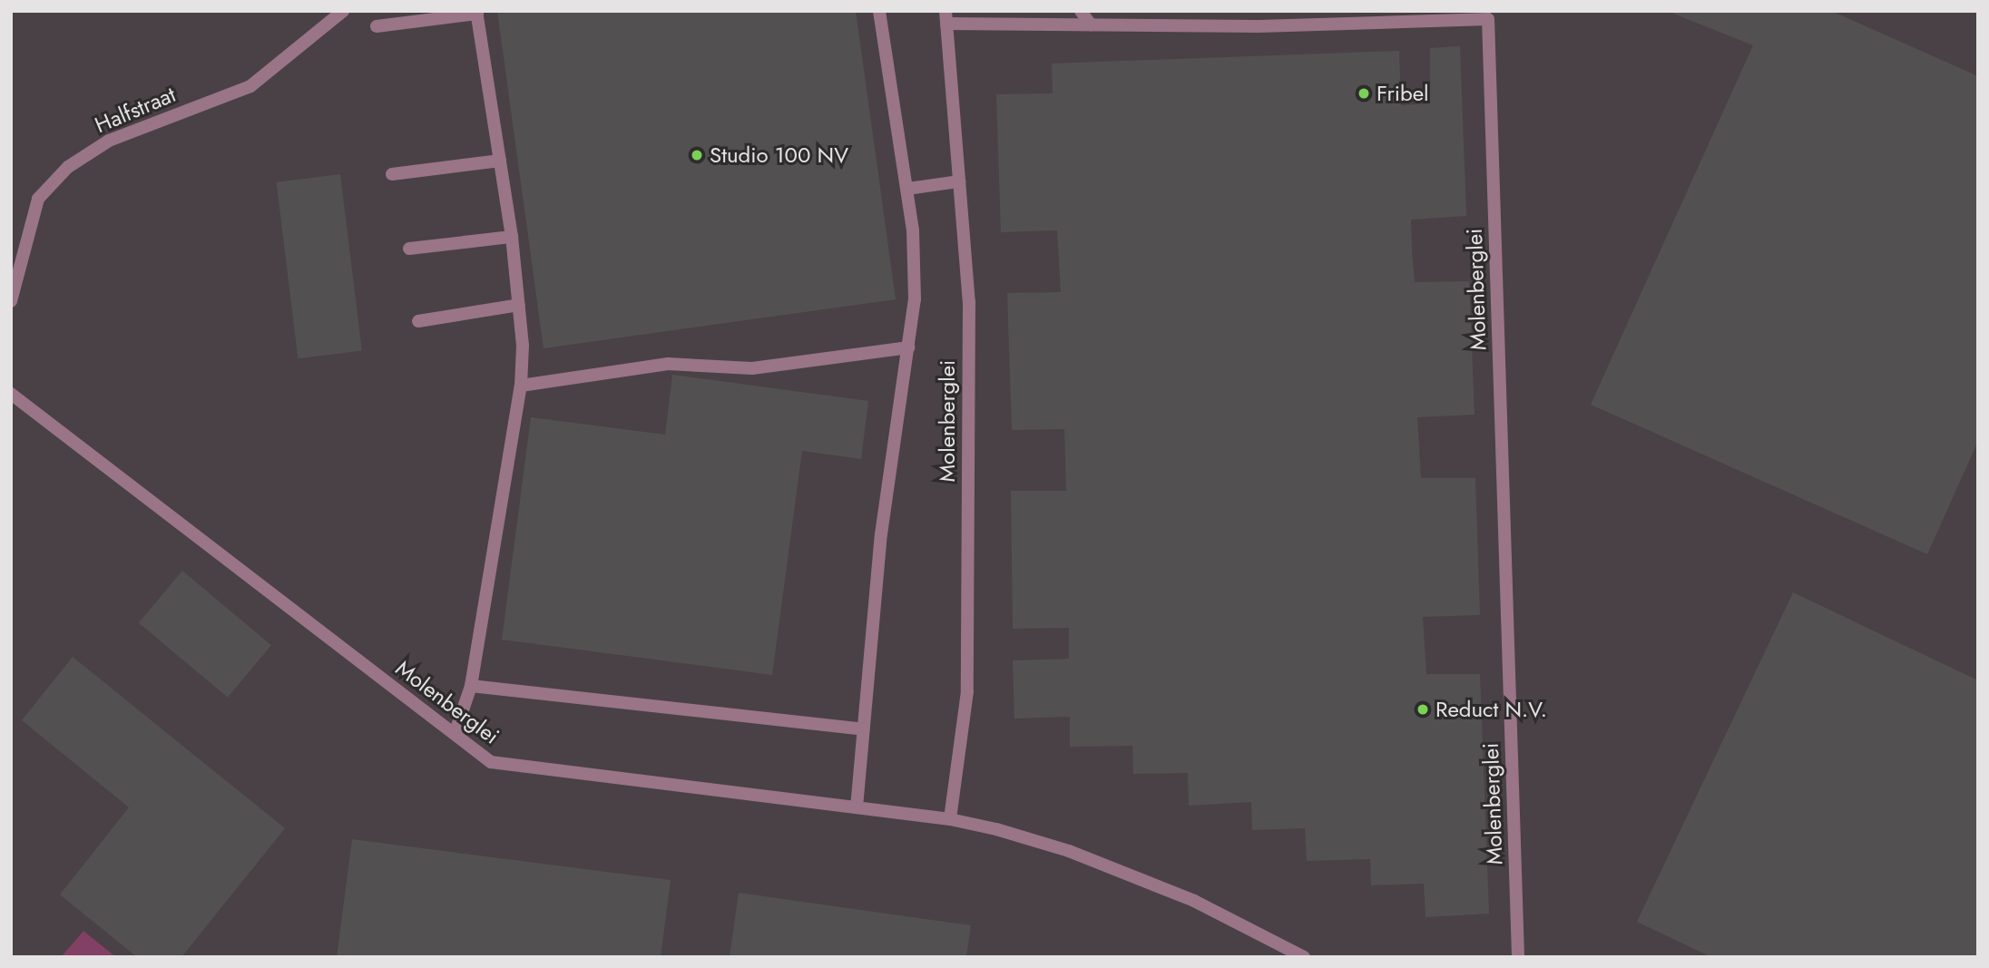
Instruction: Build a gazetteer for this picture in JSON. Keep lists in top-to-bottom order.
{
  "streets": {
    "street": ["Halfstraat", "Molenberglei"]
  },
  "places": ["Fribel", "Studio 100 NV", "Reduct N.V."]
}
